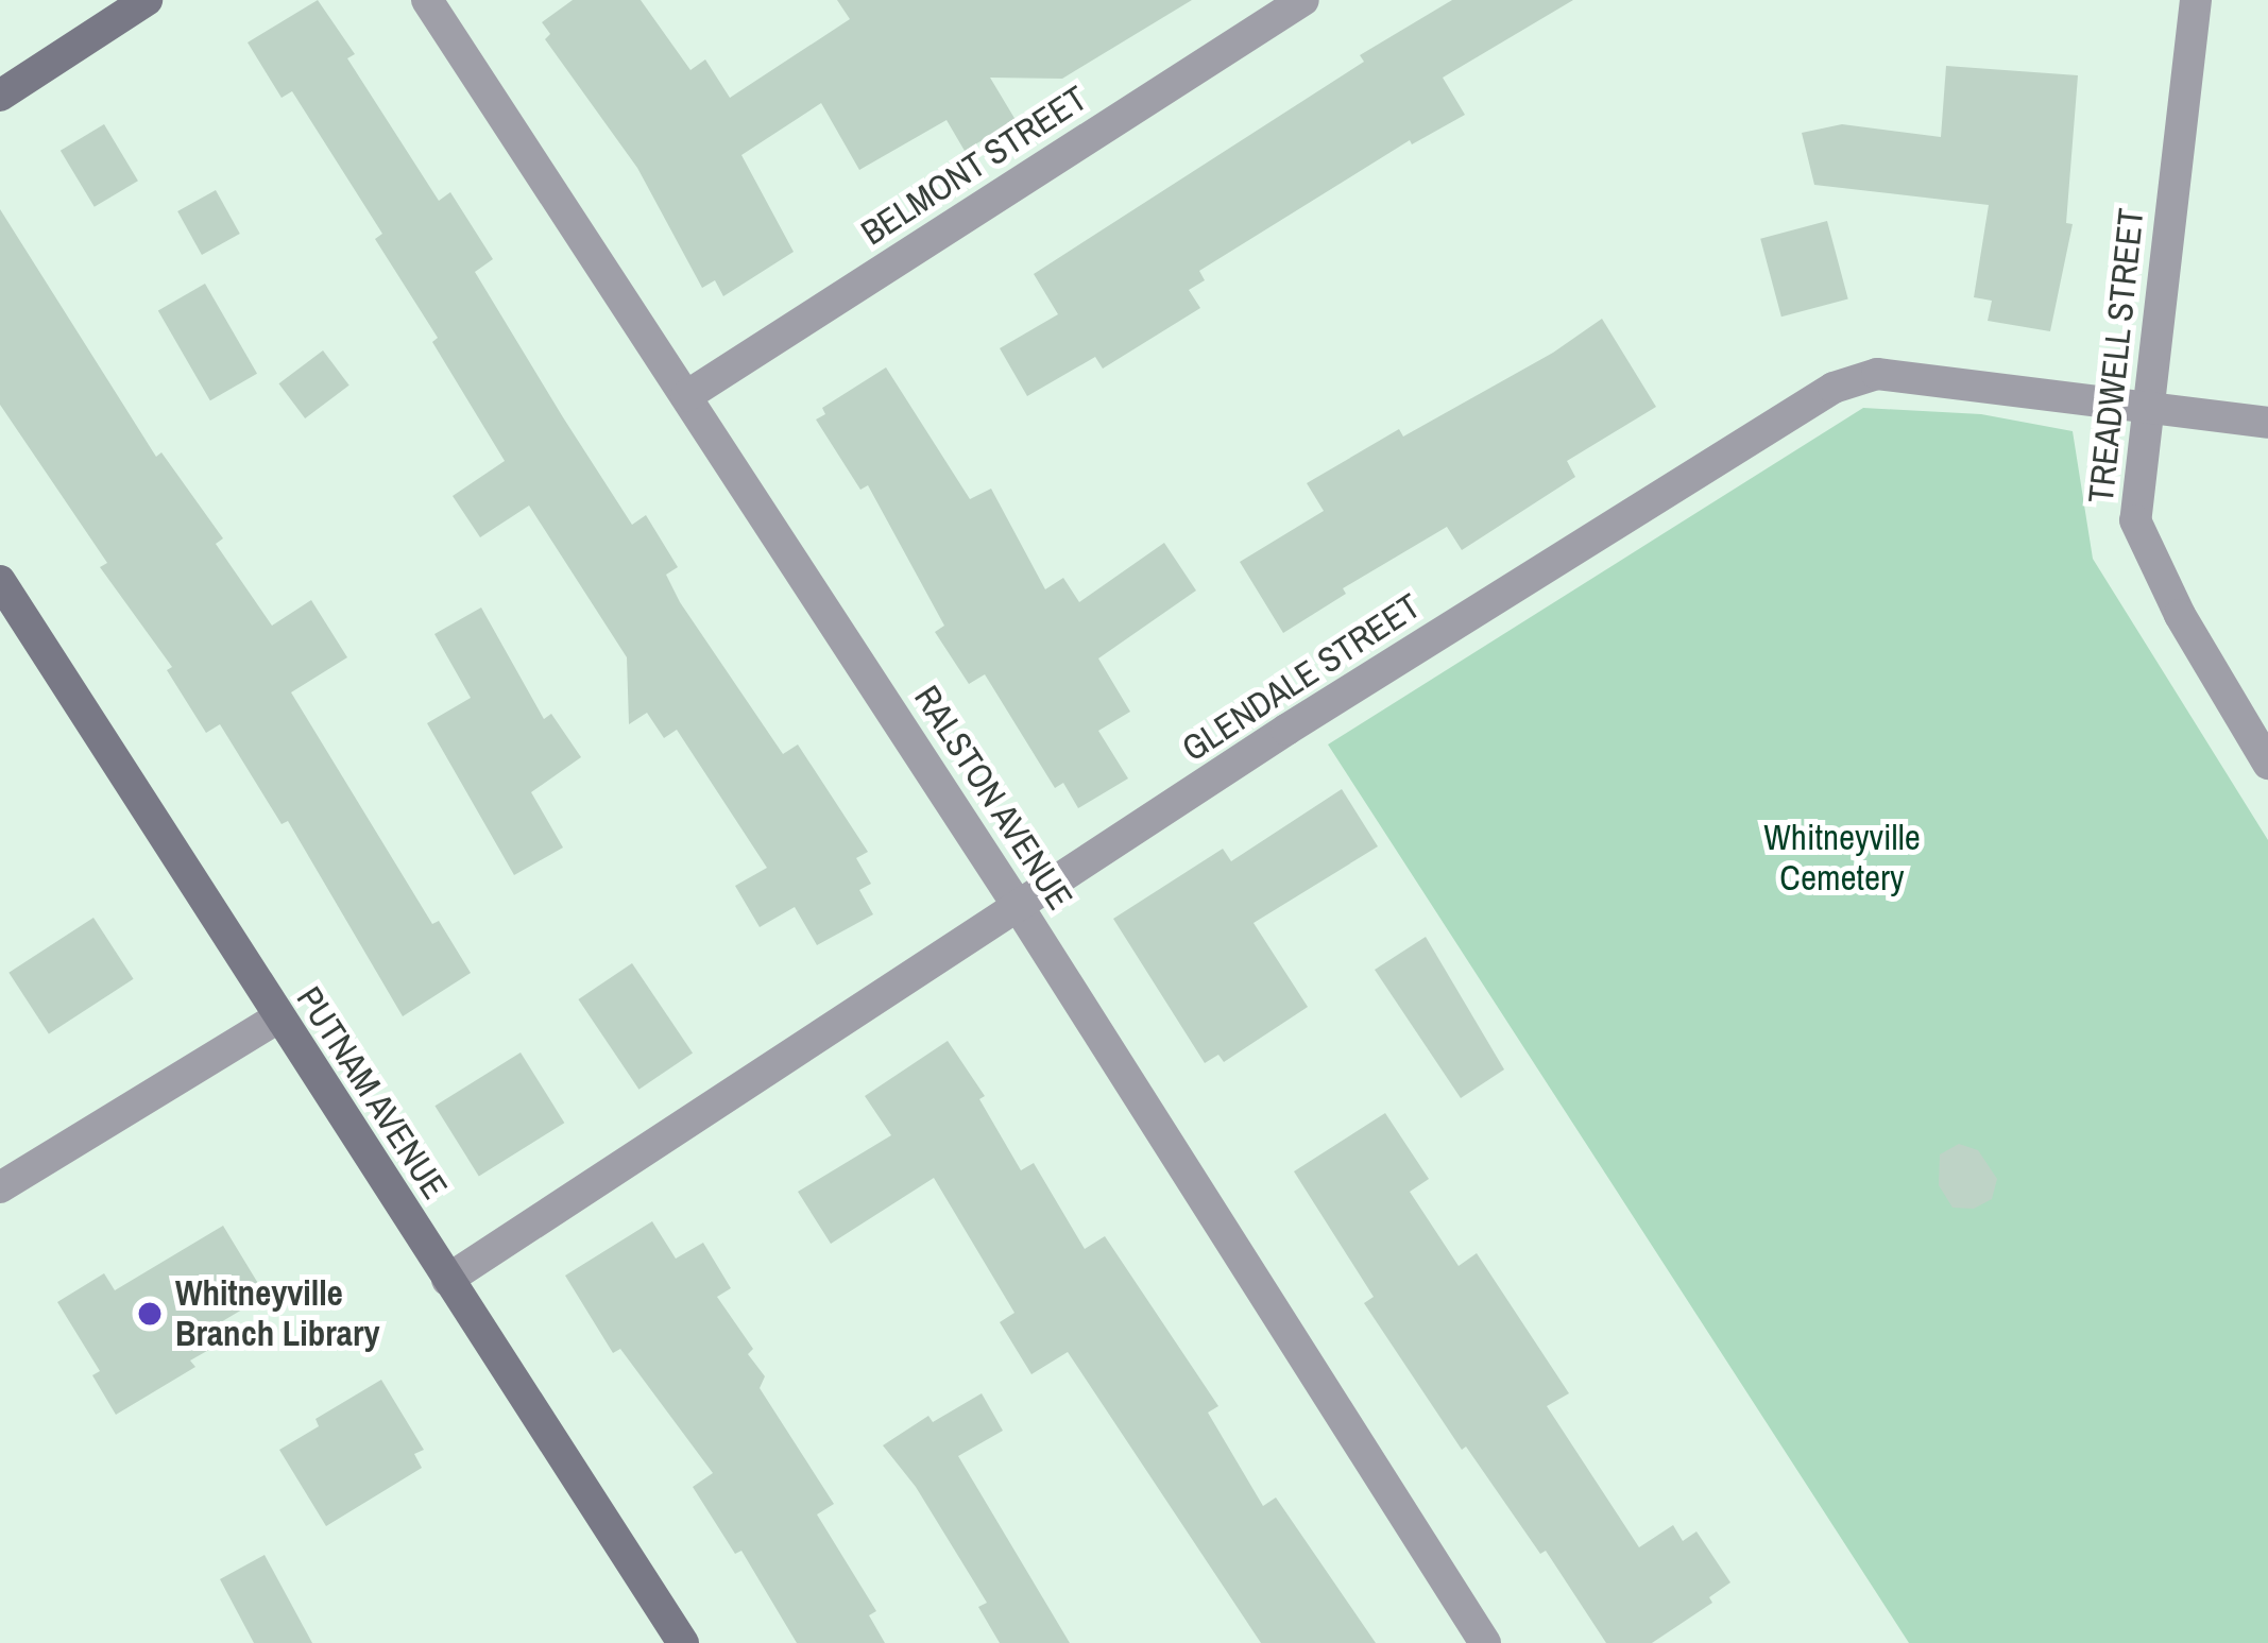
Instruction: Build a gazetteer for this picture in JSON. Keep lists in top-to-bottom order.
{
  "streets": {
    "main road": ["PUTNAM AVENUE"],
    "street": [
      "BELMONT STREET",
      "TREADWELL STREET",
      "GLENDALE STREET",
      "RALSTON AVENUE"
    ]
  },
  "crossings": [
    ["BELMONT STREET", "RALSTON AVENUE"],
    ["TREADWELL STREET", "GLENDALE STREET"],
    ["GLENDALE STREET", "RALSTON AVENUE"],
    ["GLENDALE STREET", "PUTNAM AVENUE"]
  ],
  "parks": ["Whitneyville Cemetery"],
  "places": ["Whitneyville Branch Library"]
}
